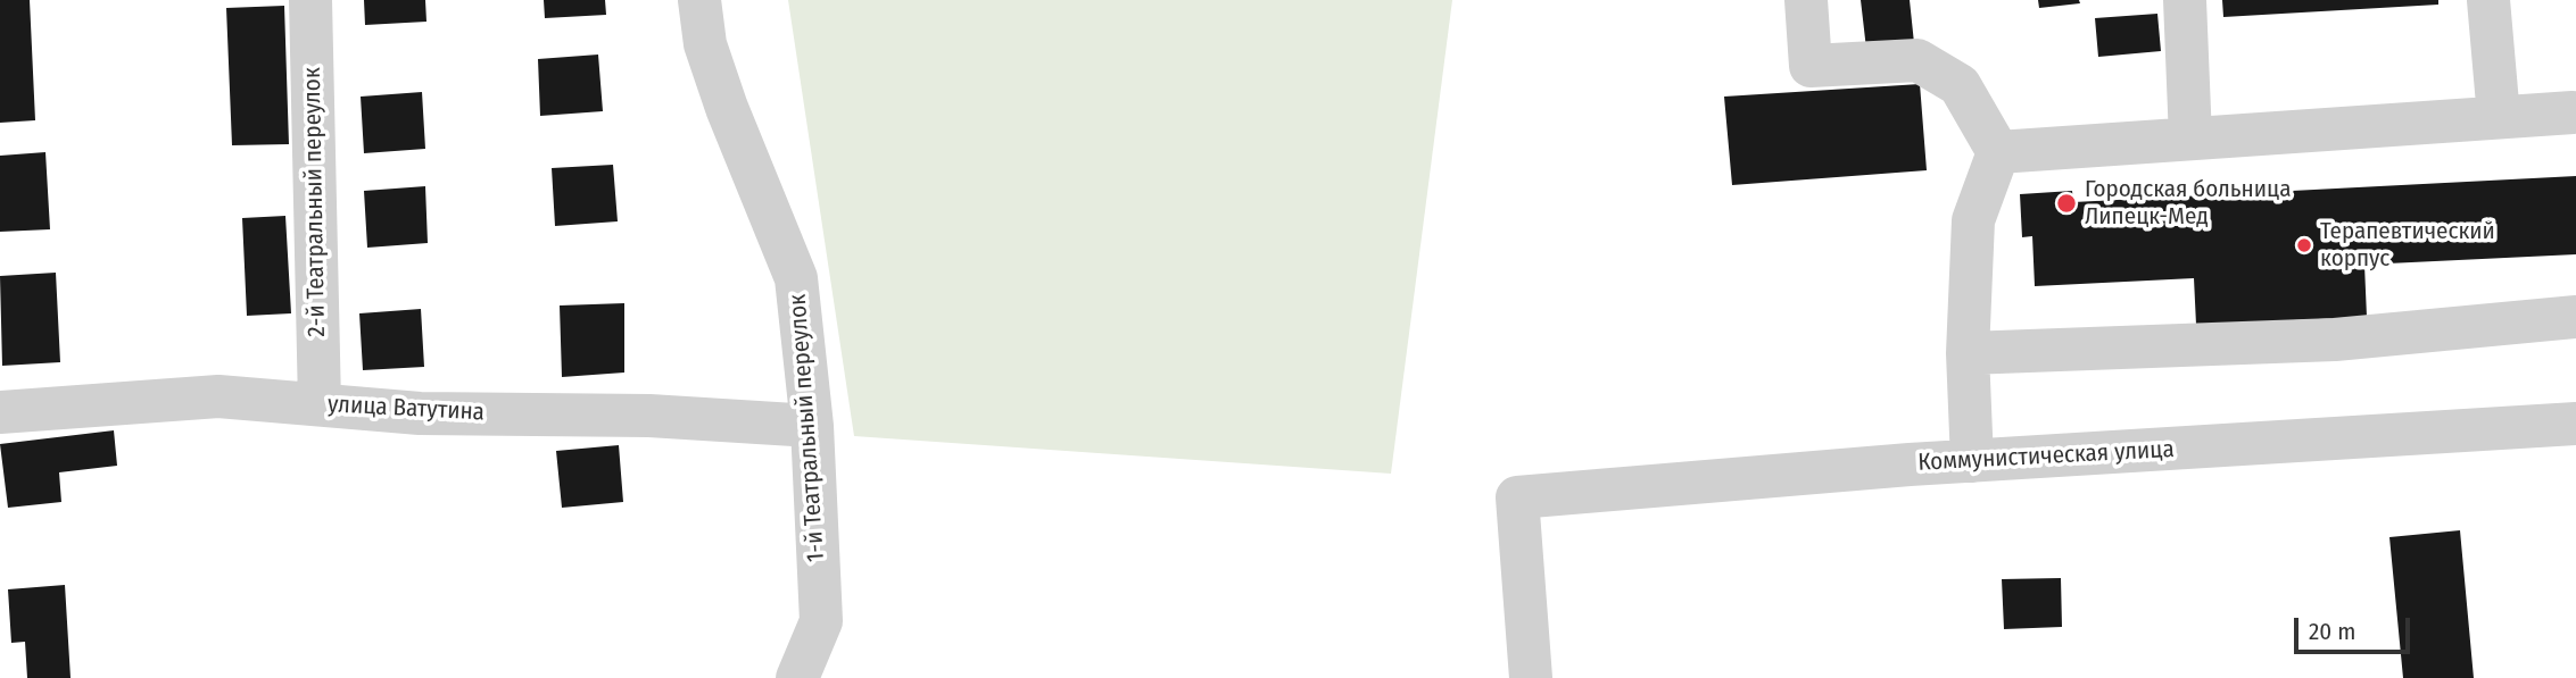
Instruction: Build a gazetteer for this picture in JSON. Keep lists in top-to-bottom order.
{
  "streets": {
    "street": [
      "2-й Театральный переулок",
      "улица Ватутина",
      "1-й Театральный переулок",
      "Коммунистическая улица"
    ]
  },
  "crossings": [
    ["2-й Театральный переулок", "улица Ватутина"],
    ["улица Ватутина", "1-й Театральный переулок"]
  ],
  "places": ["Городская больница Липецк-Мед", "Терапевтический корпус"],
  "scale_bar": "20 m"
}
